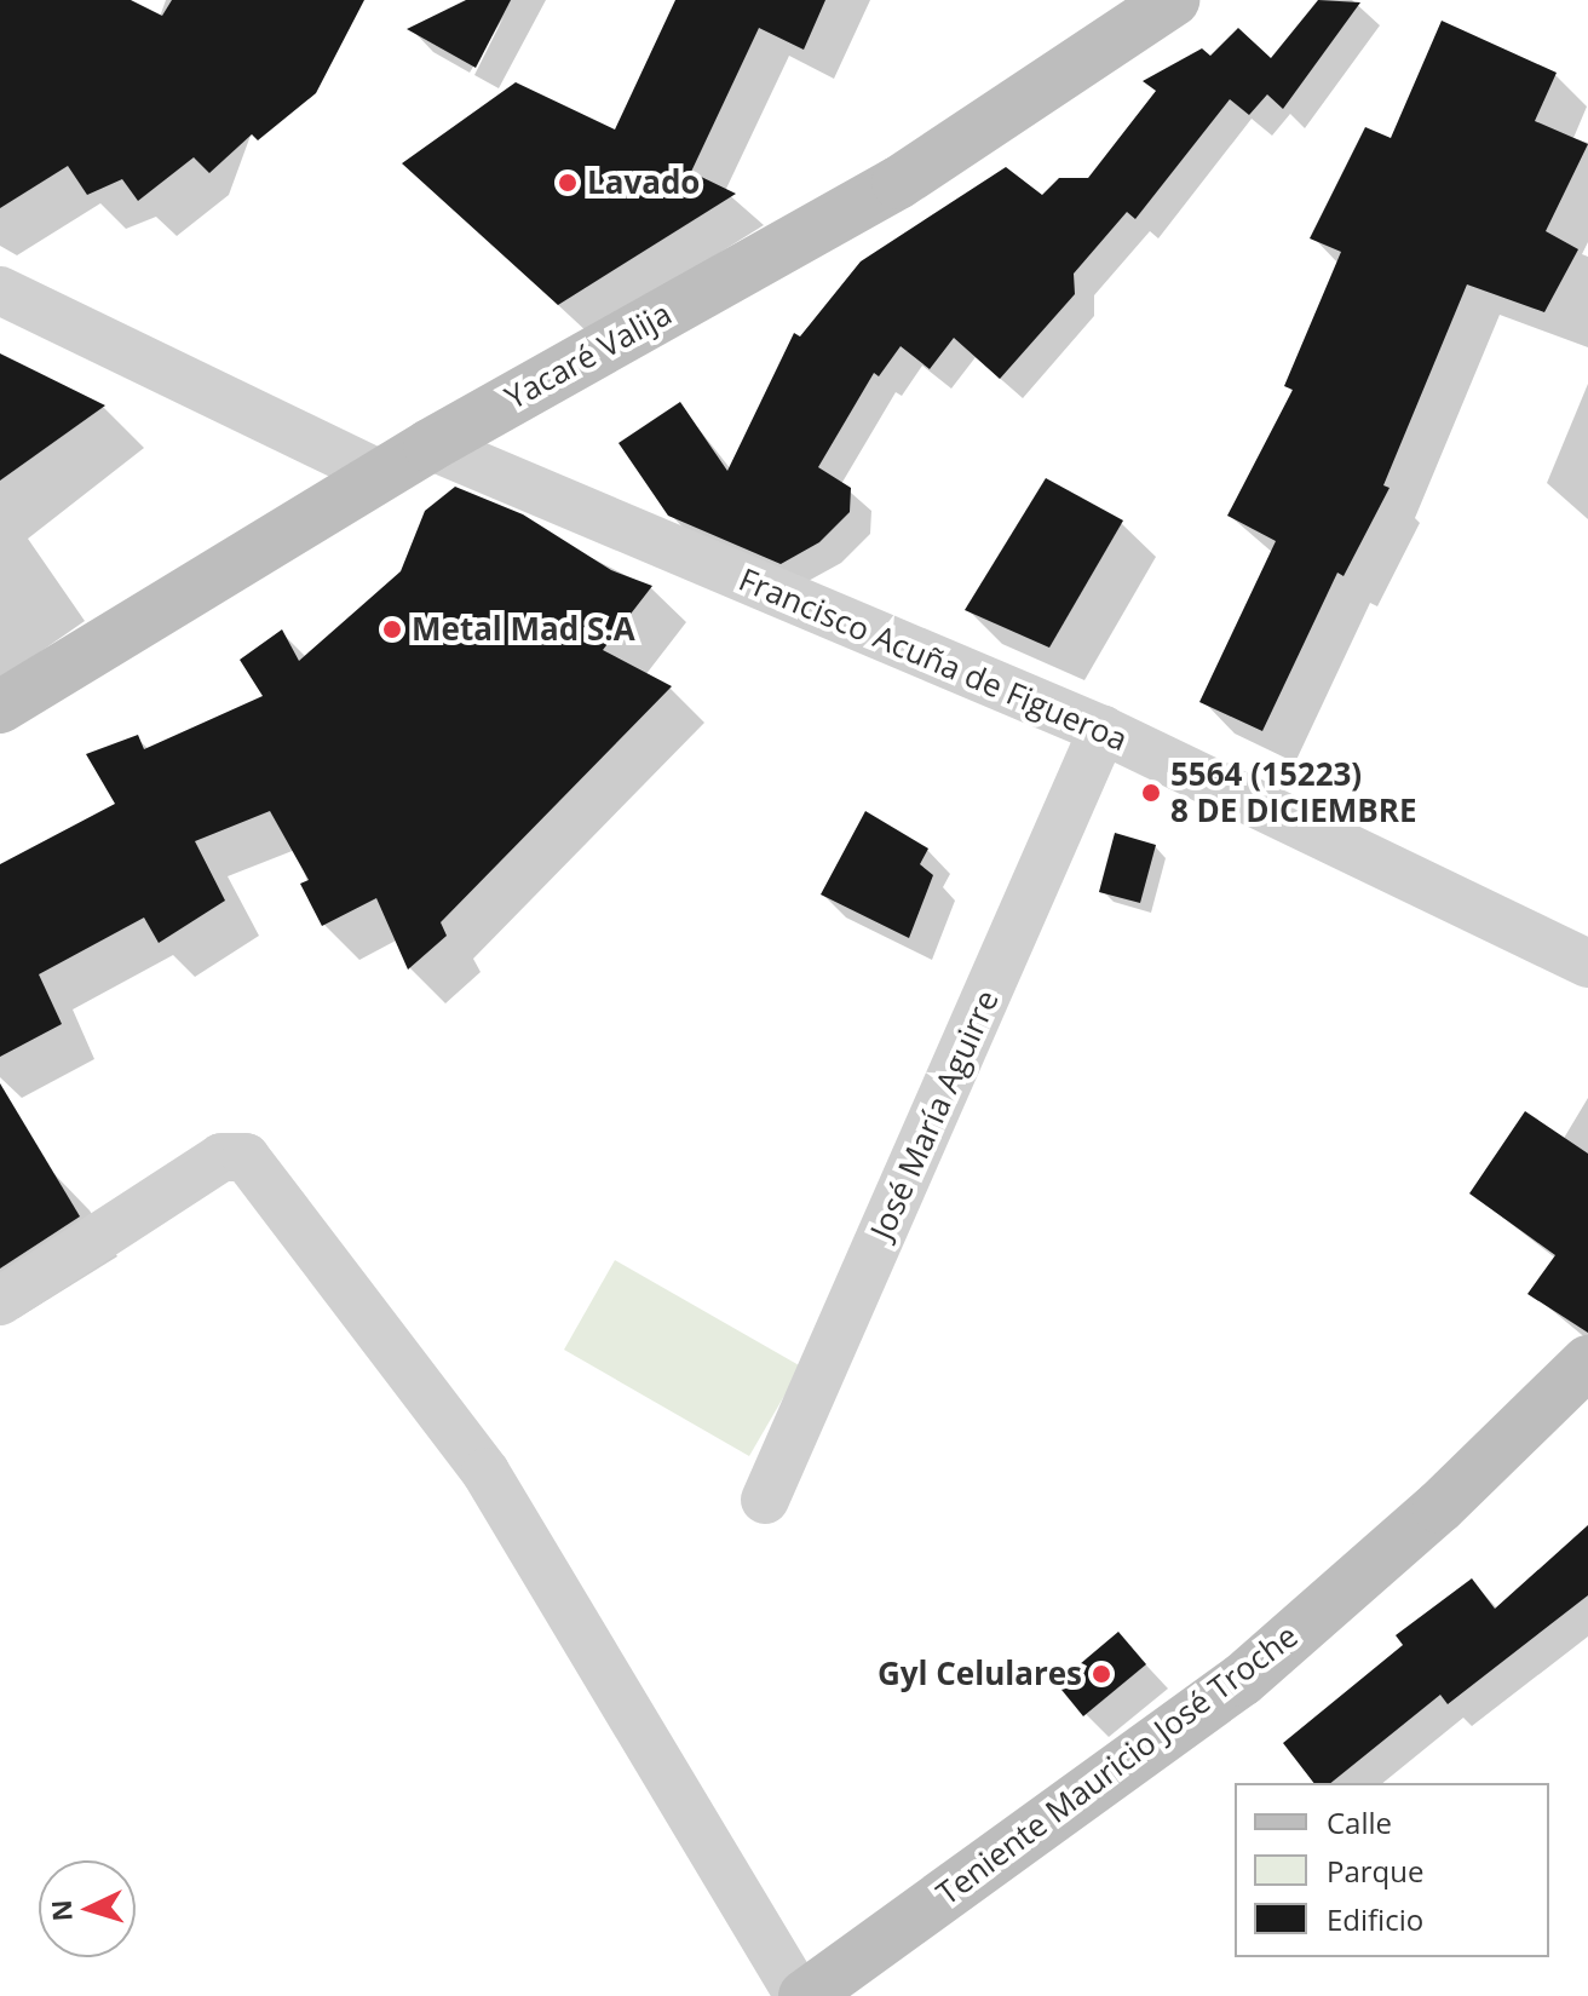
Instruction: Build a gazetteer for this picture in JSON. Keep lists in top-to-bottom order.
{
  "streets": {
    "street": [
      "Yacaré Valija",
      "Francisco Acuña de Figueroa",
      "José María Aguirre",
      "Teniente Mauricio José Troche"
    ]
  },
  "crossings": [
    ["Yacaré Valija", "Francisco Acuña de Figueroa"],
    ["Francisco Acuña de Figueroa", "José María Aguirre"]
  ],
  "places": [
    "Lavado",
    "Metal Mad S.A",
    "5564 (15223) 8 DE DICIEMBRE",
    "Gyl Celulares"
  ],
  "legend": ["Calle", "Parque", "Edificio"],
  "north": "left"
}
